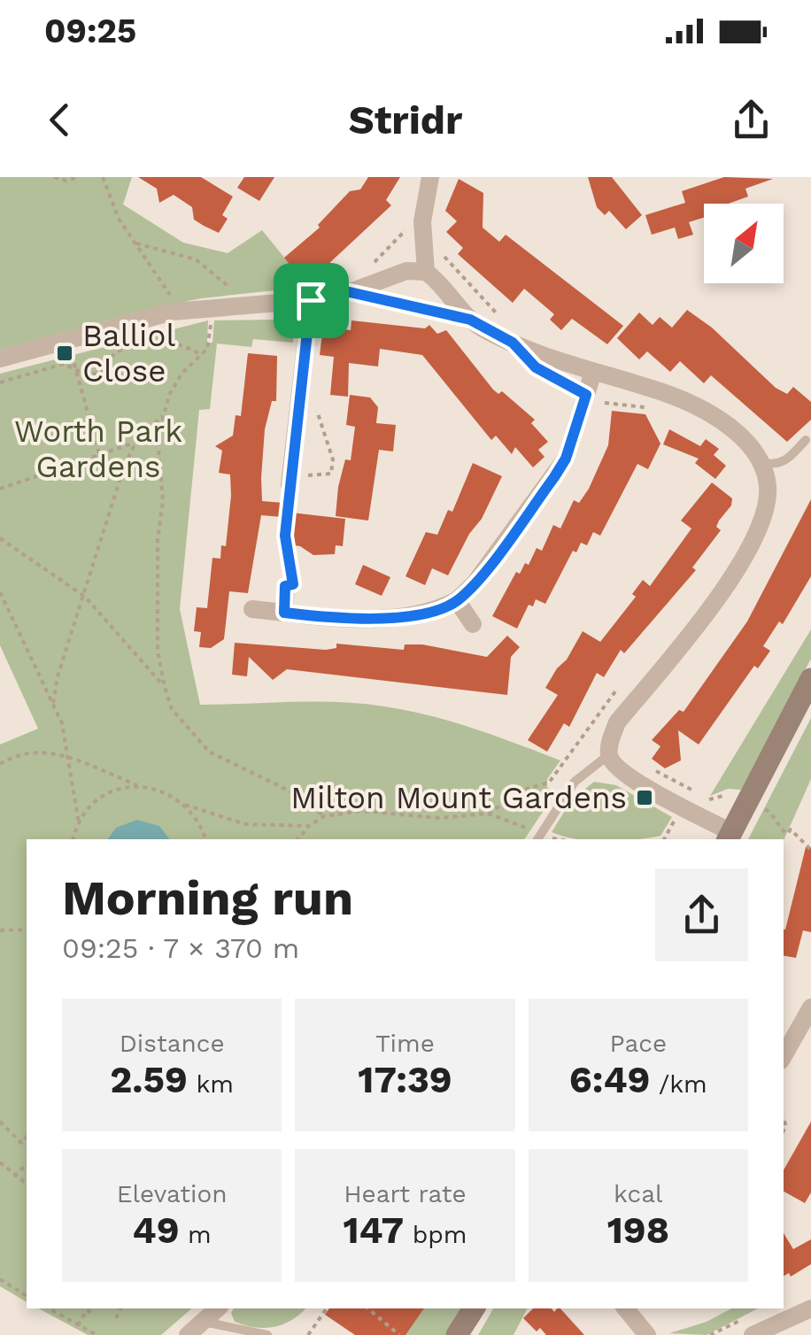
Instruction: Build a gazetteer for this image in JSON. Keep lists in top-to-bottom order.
{
  "parks": ["Worth Park Gardens"],
  "places": {
    "transit": ["Balliol Close", "Milton Mount Gardens"]
  },
  "north": "top right",
  "page": {
    "status": "09:25",
    "header": "Stridr",
    "heading": ["Morning run", "09:25 · 7 × 370 m"],
    "stats": [
      ["Distance", "2.59 km"],
      ["Time", "17:39"],
      ["Pace", "6:49 /km"],
      ["Elevation", "49 m"],
      ["Heart rate", "147 bpm"],
      ["kcal", "198"]
    ]
  }
}
